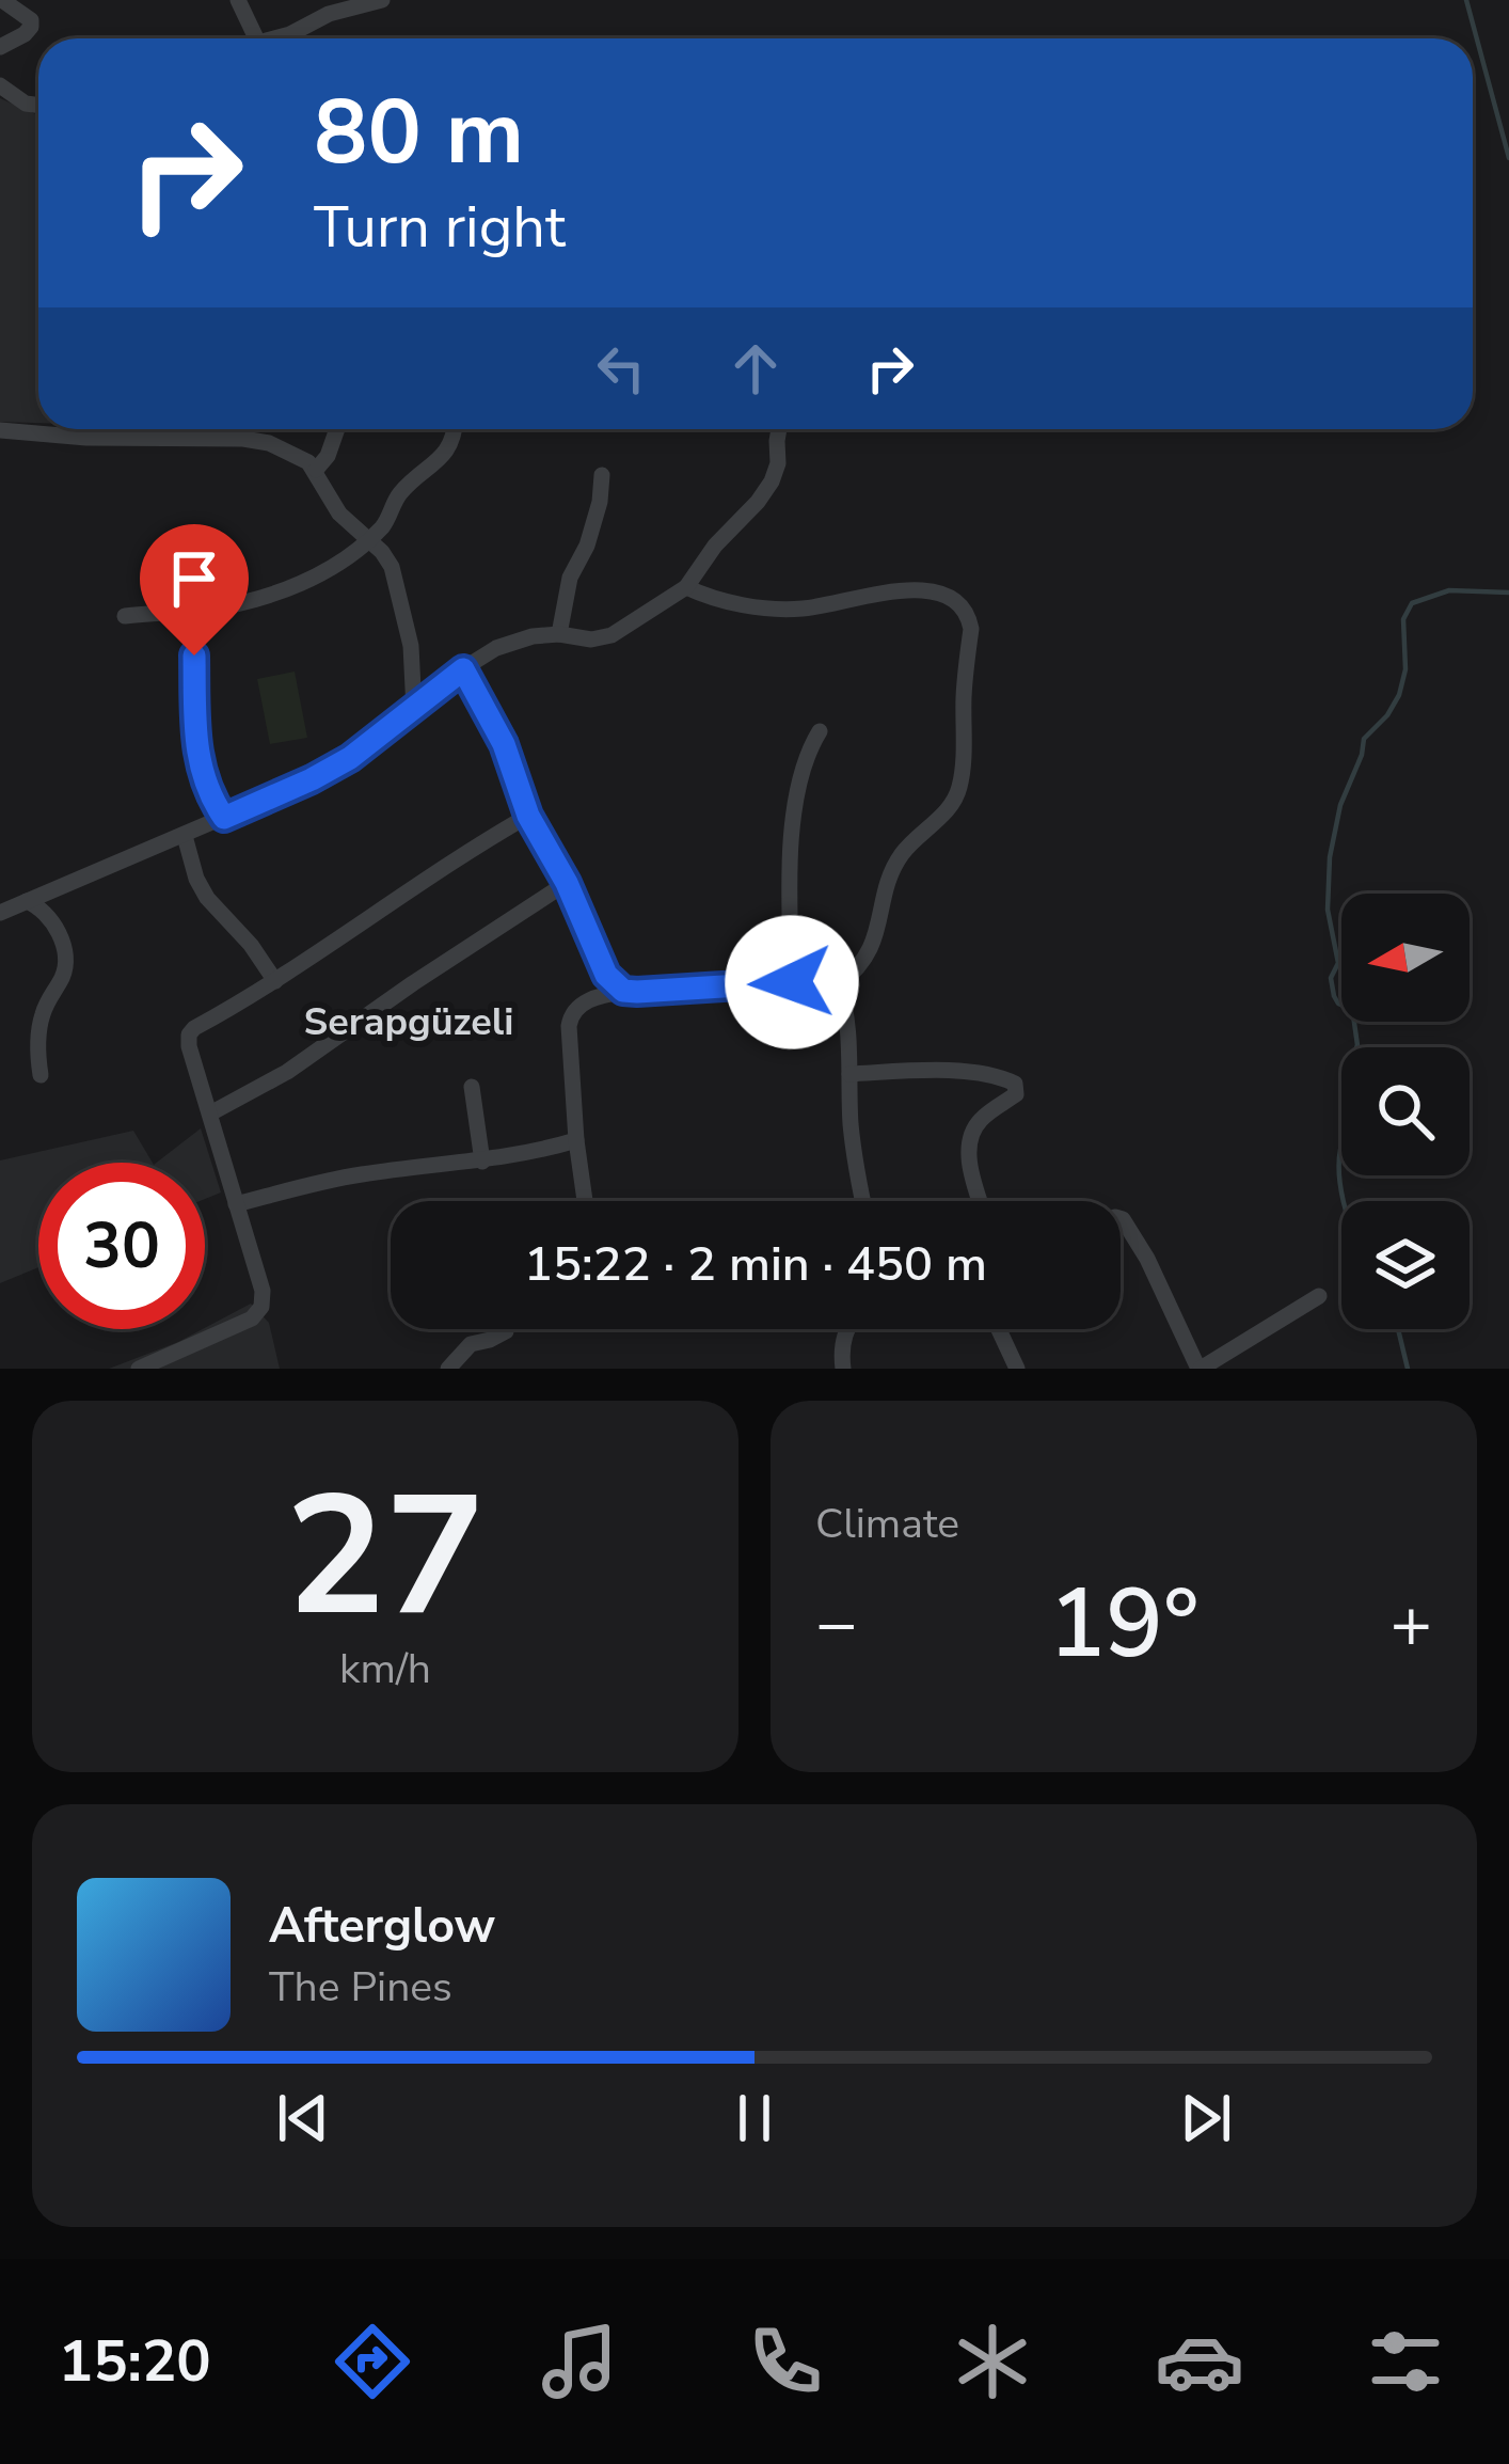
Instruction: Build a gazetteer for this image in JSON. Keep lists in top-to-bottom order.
{
  "districts": ["Serapgüzeli"],
  "north": "left",
  "page": {
    "turn": ["80 m", "Turn right"],
    "limit": "30",
    "trip": "15:22 · 2 min · 450 m",
    "tile": [
      ["27", "km/h"],
      "Climate"
    ],
    "heat": ["−", "19°", "+"],
    "song": ["Afterglow", "The Pines"],
    "tabs": "15:20"
  }
}
